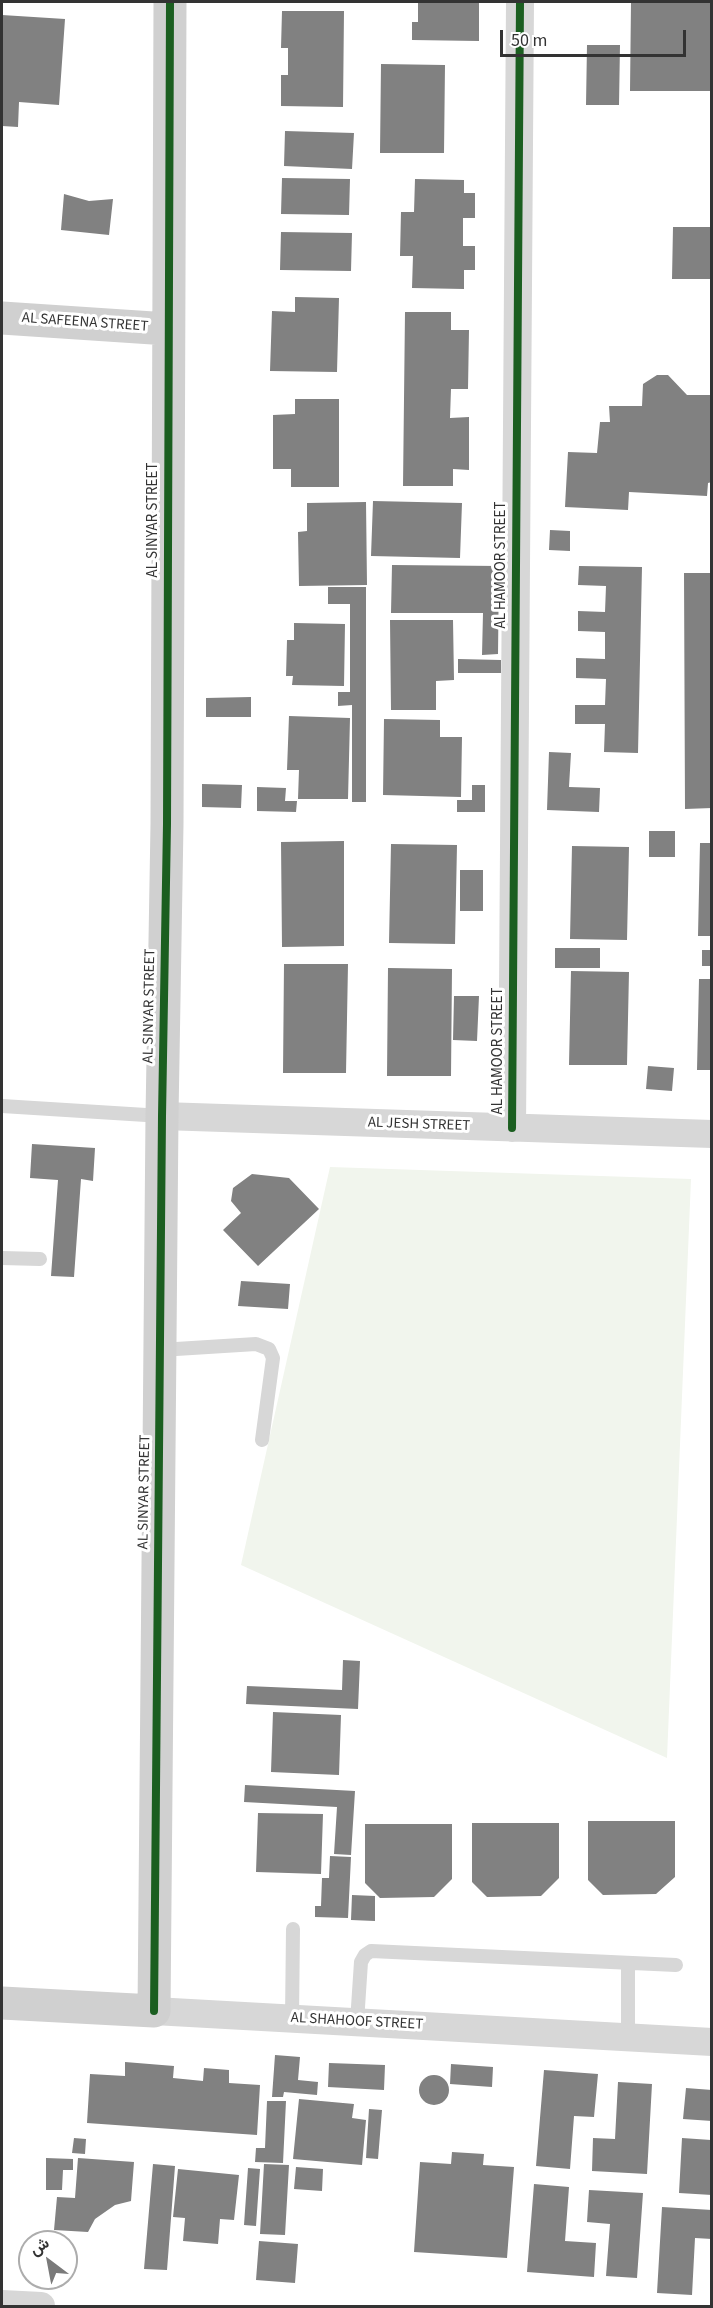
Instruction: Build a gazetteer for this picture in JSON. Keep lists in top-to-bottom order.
{
  "streets": {
    "street": [
      "AL SAFEENA STREET",
      "AL SINYAR STREET",
      "AL HAMOOR STREET",
      "AL JESH STREET",
      "AL SHAHOOF STREET"
    ]
  },
  "crossings": [
    ["AL SAFEENA STREET", "AL SINYAR STREET"],
    ["AL SINYAR STREET", "AL JESH STREET"],
    ["AL SINYAR STREET", "AL SHAHOOF STREET"],
    ["AL HAMOOR STREET", "AL JESH STREET"]
  ],
  "scale_bar": "50 m",
  "north": "top left"
}
